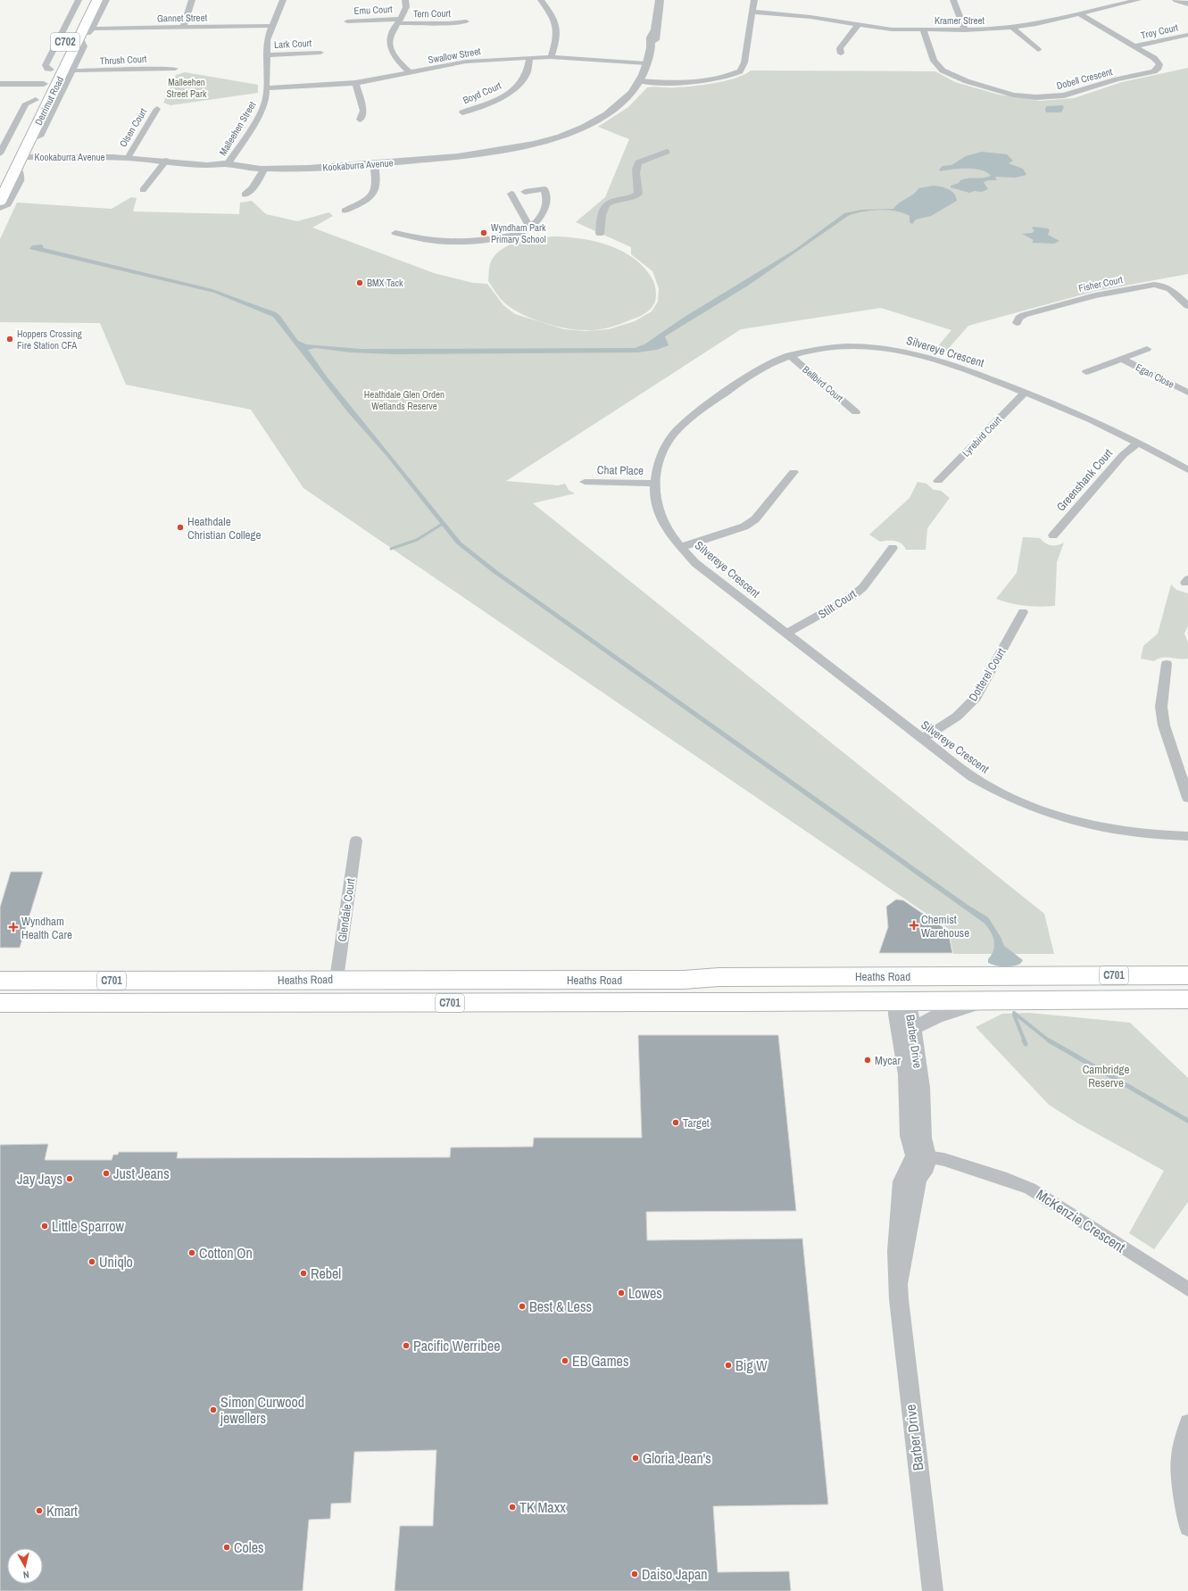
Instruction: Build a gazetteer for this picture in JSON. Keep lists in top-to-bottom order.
{
  "streets": {
    "main road": [
      "C702",
      "Derrimut Road",
      "C701",
      "Heaths Road"
    ],
    "street": [
      "Emu Court",
      "Tern Court",
      "Gannet Street",
      "Kramer Street",
      "Troy Court",
      "Lark Court",
      "Swallow Street",
      "Thrush Court",
      "Dobell Crescent",
      "Boyd Court",
      "Olsen Court",
      "Malleehen Street",
      "Kookaburra Avenue",
      "Fisher Court",
      "Silvereye Crescent",
      "Egan Close",
      "Bellbird Court",
      "Lyrebird Court",
      "Chat Place",
      "Greenshank Court",
      "Stilt Court",
      "Dotterel Court",
      "Glendale Court",
      "Barber Drive",
      "McKenzie Crescent"
    ]
  },
  "crossings": [
    ["Emu Court", "Tern Court"],
    ["Gannet Street", "Derrimut Road"],
    ["Gannet Street", "Malleehen Street"],
    ["Kramer Street", "Dobell Crescent"],
    ["Troy Court", "Dobell Crescent"],
    ["Lark Court", "Malleehen Street"],
    ["Swallow Street", "Boyd Court"],
    ["Swallow Street", "Malleehen Street"],
    ["Swallow Street", "Kookaburra Avenue"],
    ["Thrush Court", "Derrimut Road"],
    ["Derrimut Road", "Kookaburra Avenue"],
    ["Olsen Court", "Kookaburra Avenue"],
    ["Malleehen Street", "Kookaburra Avenue"],
    ["Silvereye Crescent", "Bellbird Court"],
    ["Silvereye Crescent", "Lyrebird Court"],
    ["Silvereye Crescent", "Chat Place"],
    ["Silvereye Crescent", "Greenshank Court"],
    ["Silvereye Crescent", "Stilt Court"],
    ["Silvereye Crescent", "Dotterel Court"],
    ["Glendale Court", "Heaths Road"],
    ["Heaths Road", "Barber Drive"],
    ["Barber Drive", "McKenzie Crescent"]
  ],
  "parks": ["Malleehen Street Park", "Heathdale Glen Orden Wetlands Reserve", "Cambridge Reserve"],
  "places": {
    "other": [
      "Wyndham Park Primary School",
      "BMX Tack",
      "Hoppers Crossing Fire Station CFA",
      "Heathdale Christian College",
      "Mycar",
      "Target",
      "Just Jeans",
      "Jay Jays",
      "Little Sparrow",
      "Cotton On",
      "Uniqlo",
      "Rebel",
      "Lowes",
      "Best & Less",
      "Pacific Werribee",
      "EB Games",
      "Big W",
      "Simon Curwood jewellers",
      "Gloria Jean's",
      "TK Maxx",
      "Kmart",
      "Coles",
      "Daiso Japan"
    ],
    "health": ["Chemist Warehouse", "Wyndham Health Care"]
  },
  "north": "bottom"
}
